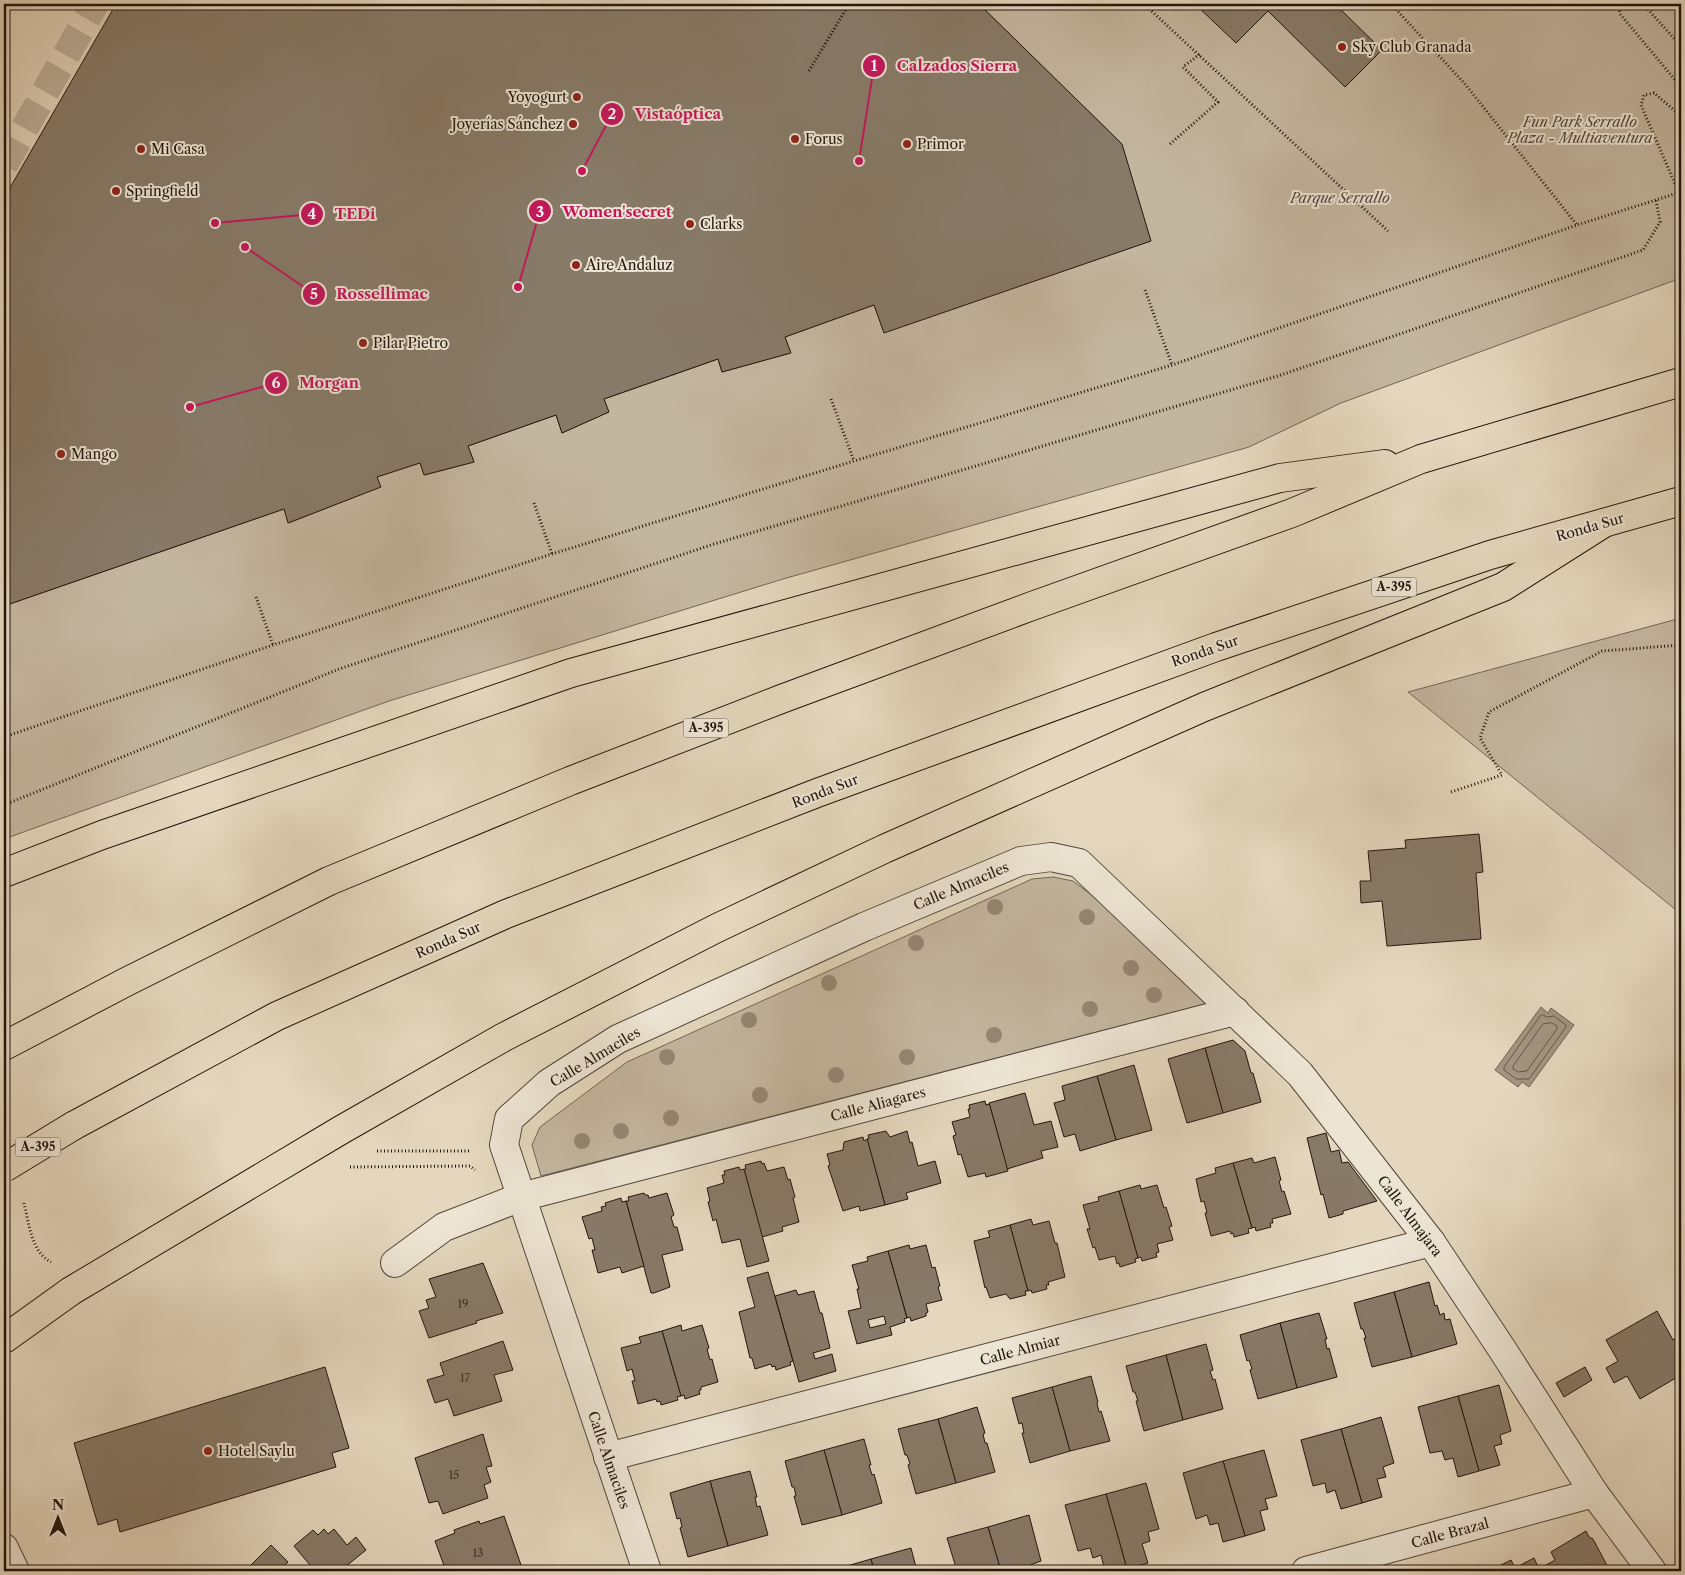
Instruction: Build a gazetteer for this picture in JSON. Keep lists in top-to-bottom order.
{
  "streets": {
    "highway": ["Ronda Sur", "A-395"],
    "street": [
      "Calle Almaciles",
      "Calle Aliagares",
      "Calle Almajara",
      "Calle Almiar",
      "Calle Brazal"
    ]
  },
  "crossings": [
    ["Calle Almaciles", "Calle Aliagares"],
    ["Calle Almaciles", "Calle Almajara"],
    ["Calle Almaciles", "Calle Almiar"],
    ["Calle Aliagares", "Calle Almajara"],
    ["Calle Almajara", "Calle Almiar"],
    ["Calle Almajara", "Calle Brazal"]
  ],
  "parks": ["Fun Park Serrallo Plaza - Multiaventura", "Parque Serrallo"],
  "places": [
    "Sky Club Granada",
    "Yoyogurt",
    "Joyerías Sánchez",
    "Forus",
    "Primor",
    "Mi Casa",
    "Calzados Sierra",
    "Vistaóptica",
    "Springfield",
    "TEDi",
    "Clarks",
    "Rossellimac",
    "Aire Andaluz",
    "Women'secret",
    "Pilar Pietro",
    "Morgan",
    "Mango",
    "Hotel Saylu"
  ],
  "house_numbers": [
    "19",
    "17",
    "15",
    "13"
  ],
  "north": "top"
}
